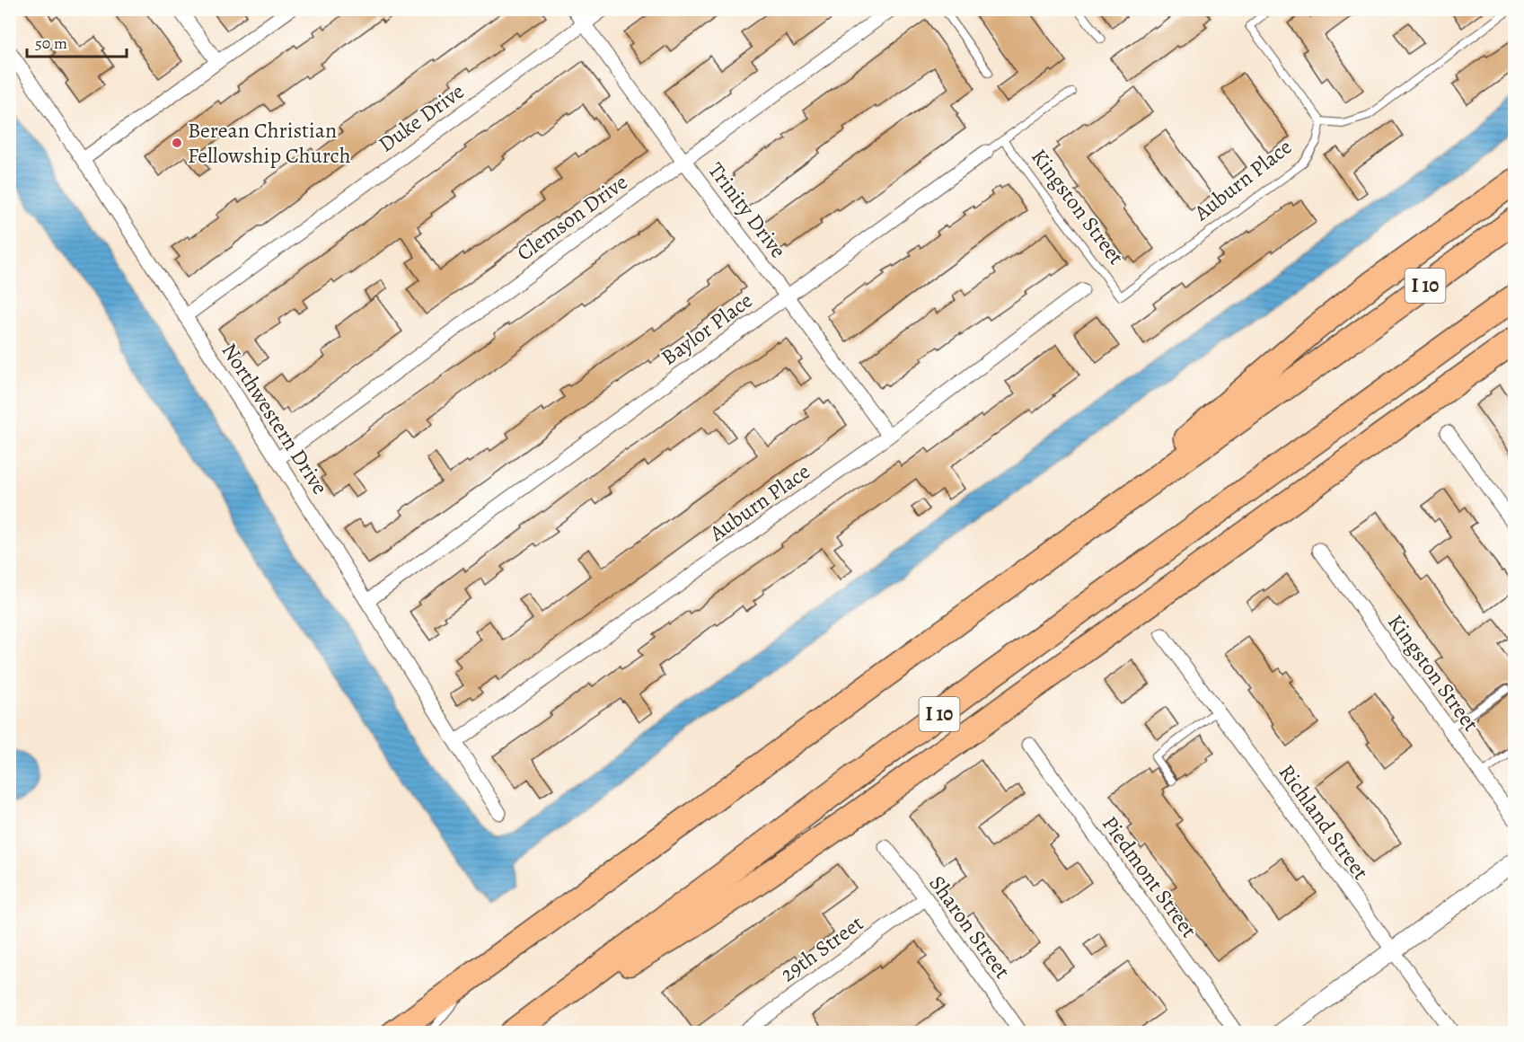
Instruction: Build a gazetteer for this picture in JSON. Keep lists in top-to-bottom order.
{
  "streets": {
    "highway": ["I 10"],
    "street": [
      "Duke Drive",
      "Auburn Place",
      "Kingston Street",
      "Trinity Drive",
      "Clemson Drive",
      "Baylor Place",
      "Northwestern Drive",
      "Richland Street",
      "Piedmont Street",
      "Sharon Street",
      "29th Street"
    ]
  },
  "crossings": [
    ["Duke Drive", "Trinity Drive"],
    ["Duke Drive", "Northwestern Drive"],
    ["Auburn Place", "Kingston Street"],
    ["Auburn Place", "Trinity Drive"],
    ["Auburn Place", "Northwestern Drive"],
    ["Kingston Street", "Baylor Place"],
    ["Trinity Drive", "Clemson Drive"],
    ["Trinity Drive", "Baylor Place"],
    ["Clemson Drive", "Northwestern Drive"],
    ["Baylor Place", "Northwestern Drive"],
    ["Sharon Street", "29th Street"]
  ],
  "places": ["Berean Christian Fellowship Church"],
  "scale_bar": "50 m"
}
